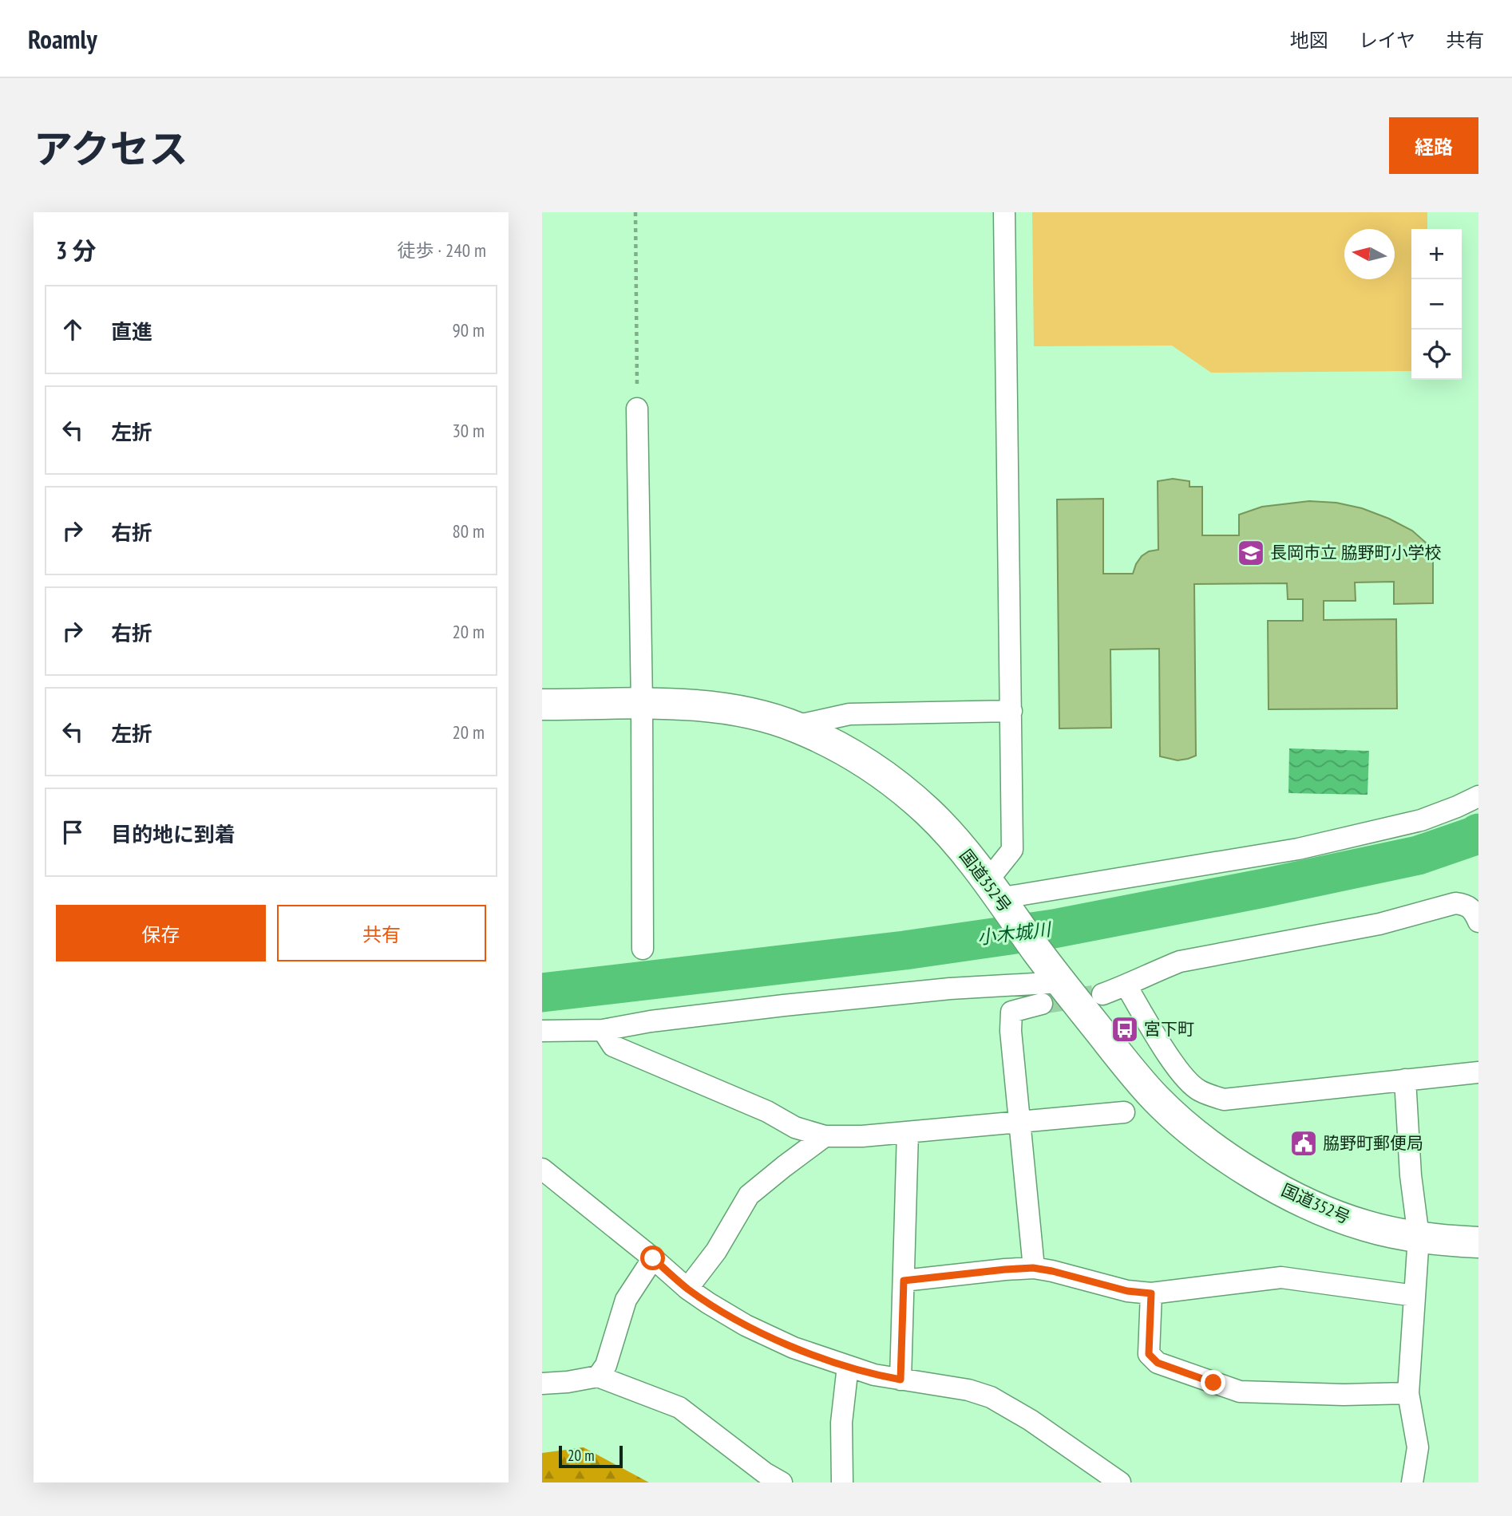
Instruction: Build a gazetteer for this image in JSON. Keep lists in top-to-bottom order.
{
  "streets": {
    "highway": ["国道352号"]
  },
  "water": ["小木城川"],
  "places": {
    "school or university": ["長岡市立 脇野町小学校"],
    "bus stop": ["宮下町"],
    "public building": ["脇野町郵便局"]
  },
  "scale_bar": "20 m",
  "north": "left",
  "page": {
    "header": "Roamly",
    "nav": ["地図", "レイヤ", "共有"],
    "title": "アクセス",
    "buttons": [
      "経路",
      ["保存", "共有"]
    ],
    "heading": ["3 分", "徒歩 · 240 m"],
    "map_buttons": ["+", "−"],
    "list": [
      ["直進", "90 m"],
      ["左折", "30 m"],
      ["右折", "80 m"],
      ["右折", "20 m"],
      ["左折", "20 m"],
      "目的地に到着"
    ],
    "scale": "20 m"
  }
}
